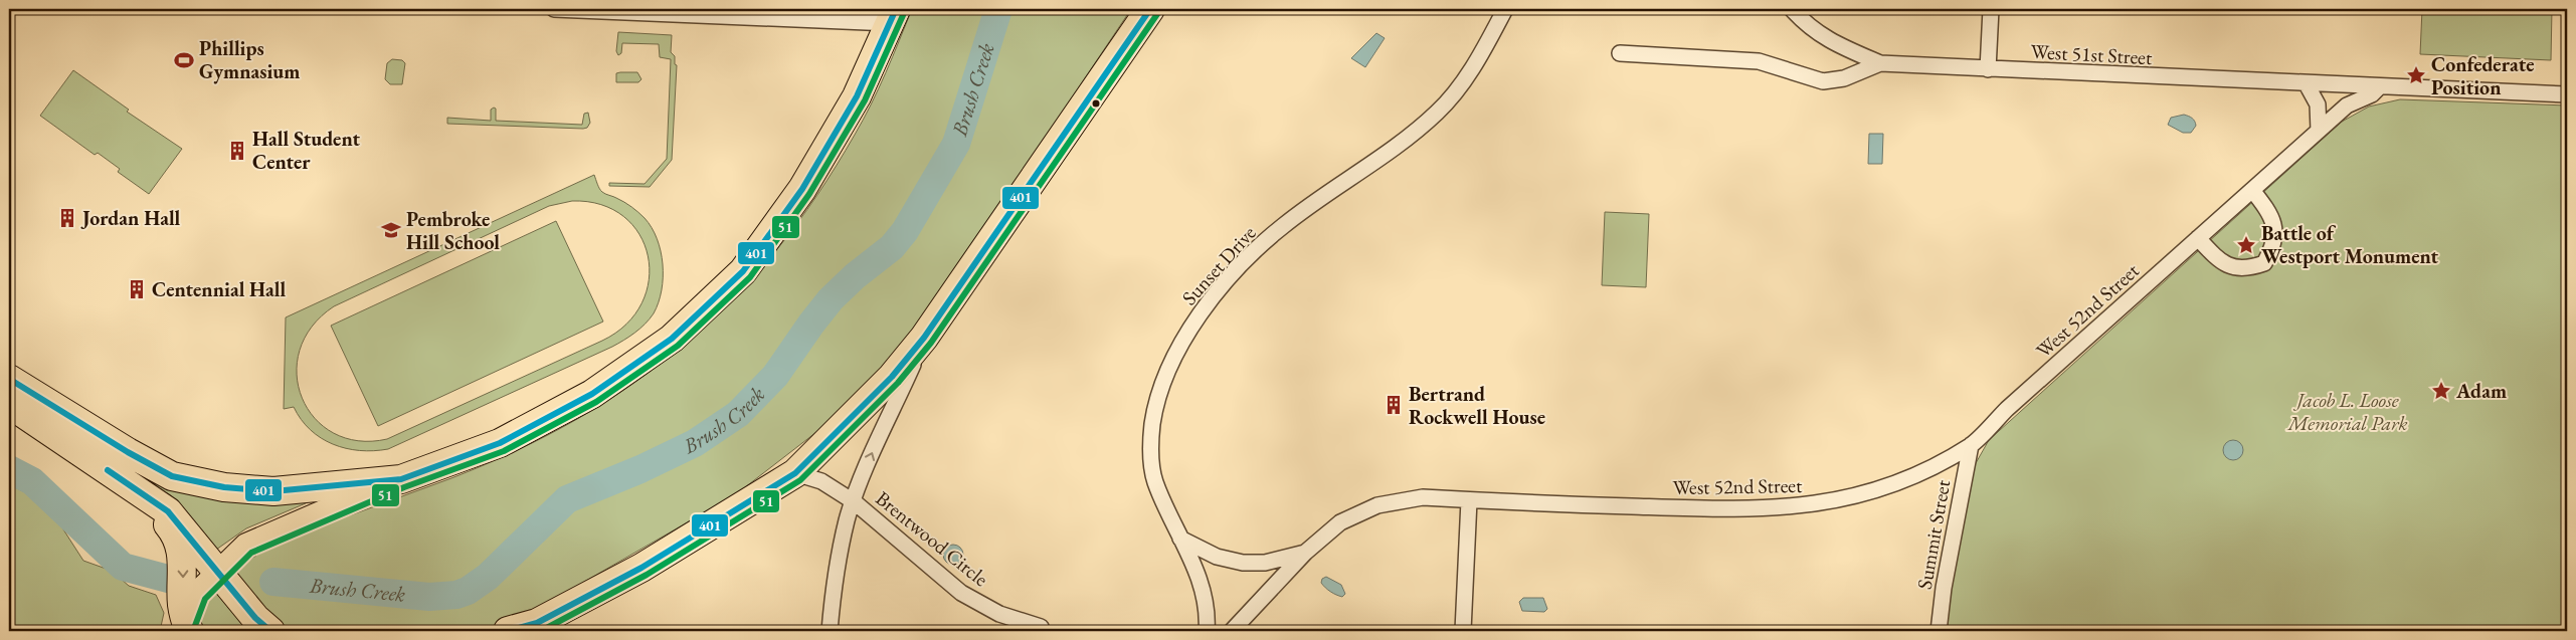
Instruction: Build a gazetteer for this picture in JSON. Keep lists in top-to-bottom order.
{
  "streets": {
    "street": [
      "West 51st Street",
      "Sunset Drive",
      "West 52nd Street",
      "Summit Street",
      "Brentwood Circle"
    ]
  },
  "crossings": [
    ["West 51st Street", "West 52nd Street"],
    ["Sunset Drive", "West 52nd Street"],
    ["West 52nd Street", "Summit Street"]
  ],
  "water": ["Brush Creek"],
  "parks": ["Jacob L. Loose Memorial Park"],
  "places": {
    "sports": ["Phillips Gymnasium"],
    "place": ["Confederate Position", "Battle of Westport Monument", "Adam"],
    "building": [
      "Hall Student Center",
      "Jordan Hall",
      "Centennial Hall",
      "Bertrand Rockwell House"
    ],
    "school or university": ["Pembroke Hill School"]
  },
  "lines": ["transit line 401", "transit line 51"]
}
